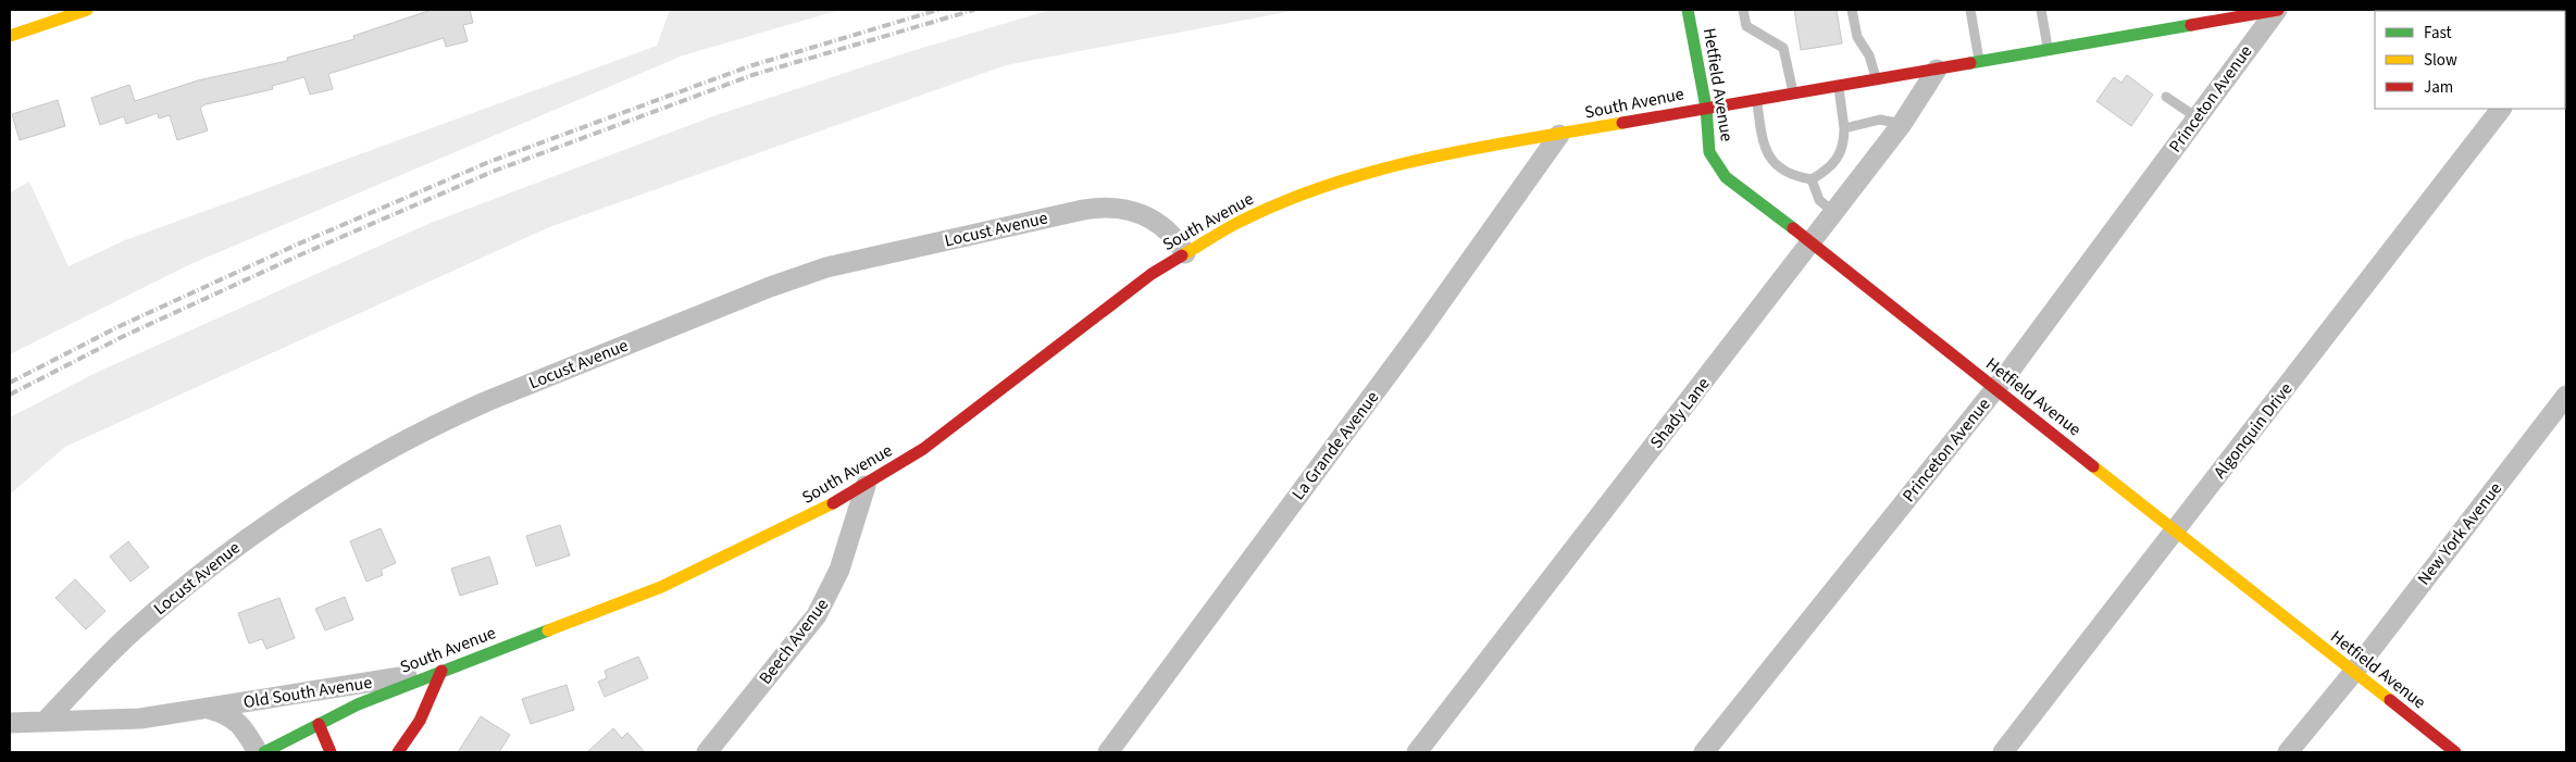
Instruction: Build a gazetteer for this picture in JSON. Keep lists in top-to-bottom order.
{
  "streets": {
    "main road": ["Hetfield Avenue", "South Avenue"],
    "street": [
      "Princeton Avenue",
      "Locust Avenue",
      "Shady Lane",
      "Algonquin Drive",
      "La Grande Avenue",
      "New York Avenue",
      "Beech Avenue",
      "Old South Avenue"
    ]
  },
  "crossings": [
    ["Hetfield Avenue", "Princeton Avenue"],
    ["Hetfield Avenue", "South Avenue"],
    ["Hetfield Avenue", "Shady Lane"],
    ["Hetfield Avenue", "Algonquin Drive"],
    ["Hetfield Avenue", "New York Avenue"],
    ["Princeton Avenue", "South Avenue"],
    ["South Avenue", "Locust Avenue"],
    ["South Avenue", "Shady Lane"],
    ["South Avenue", "La Grande Avenue"],
    ["South Avenue", "Beech Avenue"],
    ["South Avenue", "Old South Avenue"],
    ["Locust Avenue", "Old South Avenue"]
  ],
  "legend": ["Fast", "Slow", "Jam"]
}
